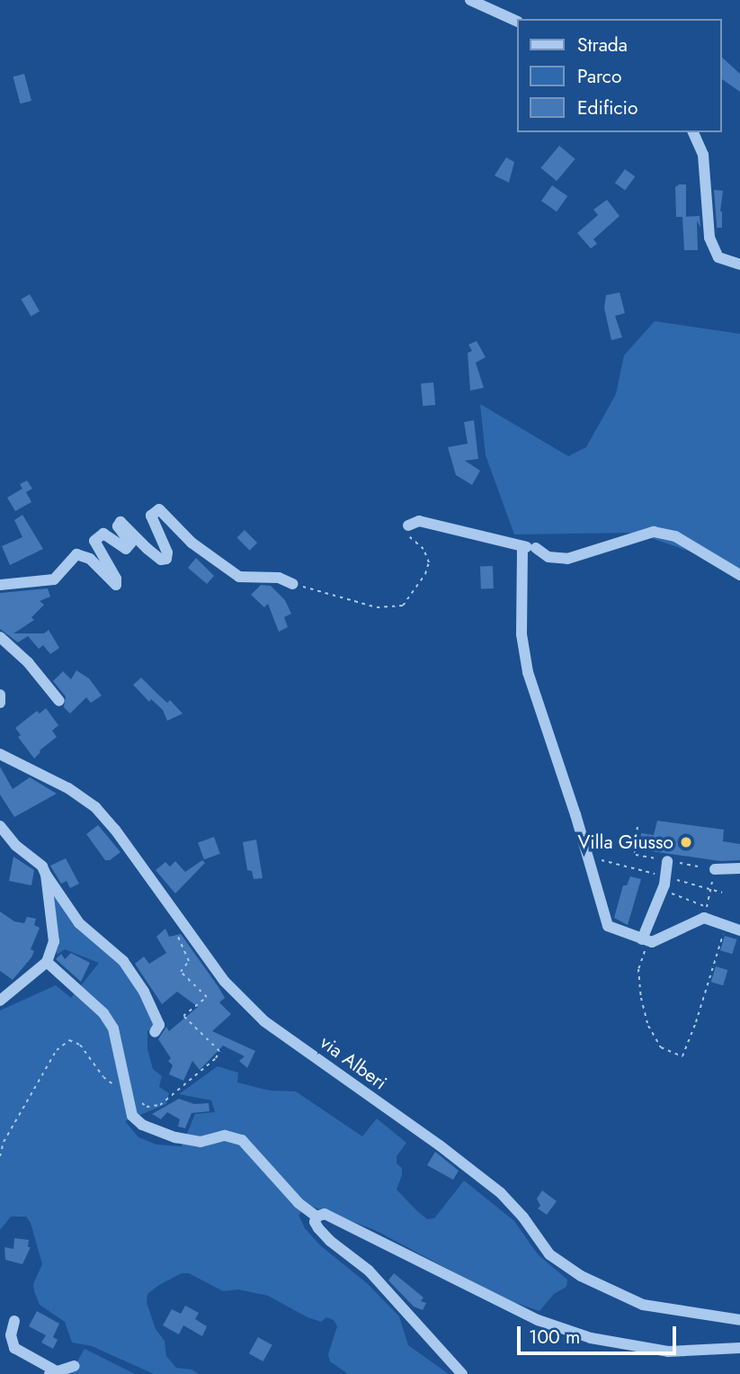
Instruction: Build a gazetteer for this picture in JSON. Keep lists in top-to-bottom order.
{
  "streets": {
    "street": ["via Alberi"]
  },
  "places": ["Villa Giusso"],
  "legend": ["Strada", "Parco", "Edificio"],
  "scale_bar": "100 m"
}
